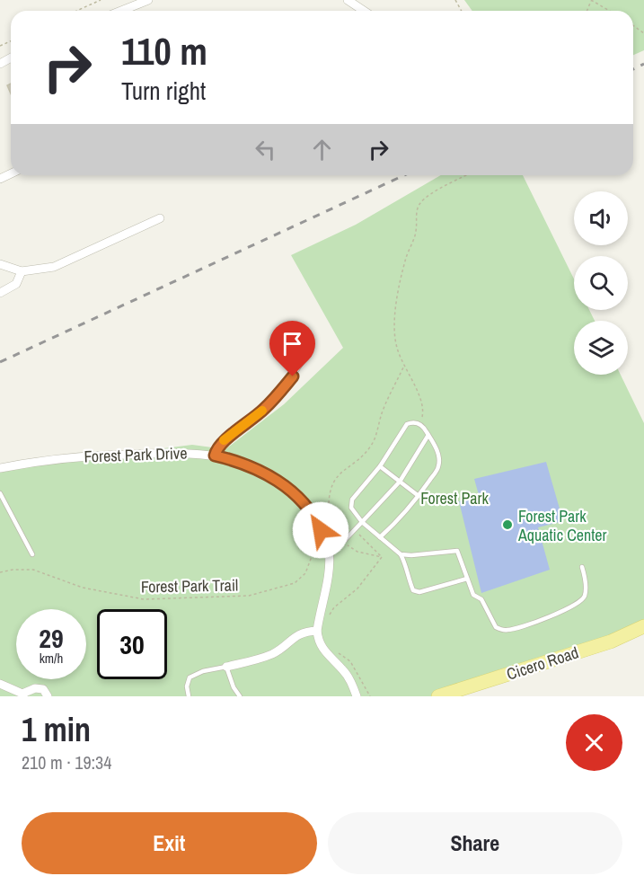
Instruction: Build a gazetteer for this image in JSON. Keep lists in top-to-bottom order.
{
  "streets": {
    "main road": ["Cicero Road"],
    "street": ["Forest Park Drive"],
    "path": ["Forest Park Trail"]
  },
  "crossings": [
    ["Forest Park Drive", "Forest Park Trail"]
  ],
  "parks": ["Forest Park"],
  "places": ["Forest Park Aquatic Center"],
  "page": {
    "turn": ["110 m", "Turn right"],
    "speed": "29 km/h",
    "limit": "30",
    "heading": ["1 min", "210 m · 19:34"],
    "buttons": ["Exit", "Share"]
  }
}
